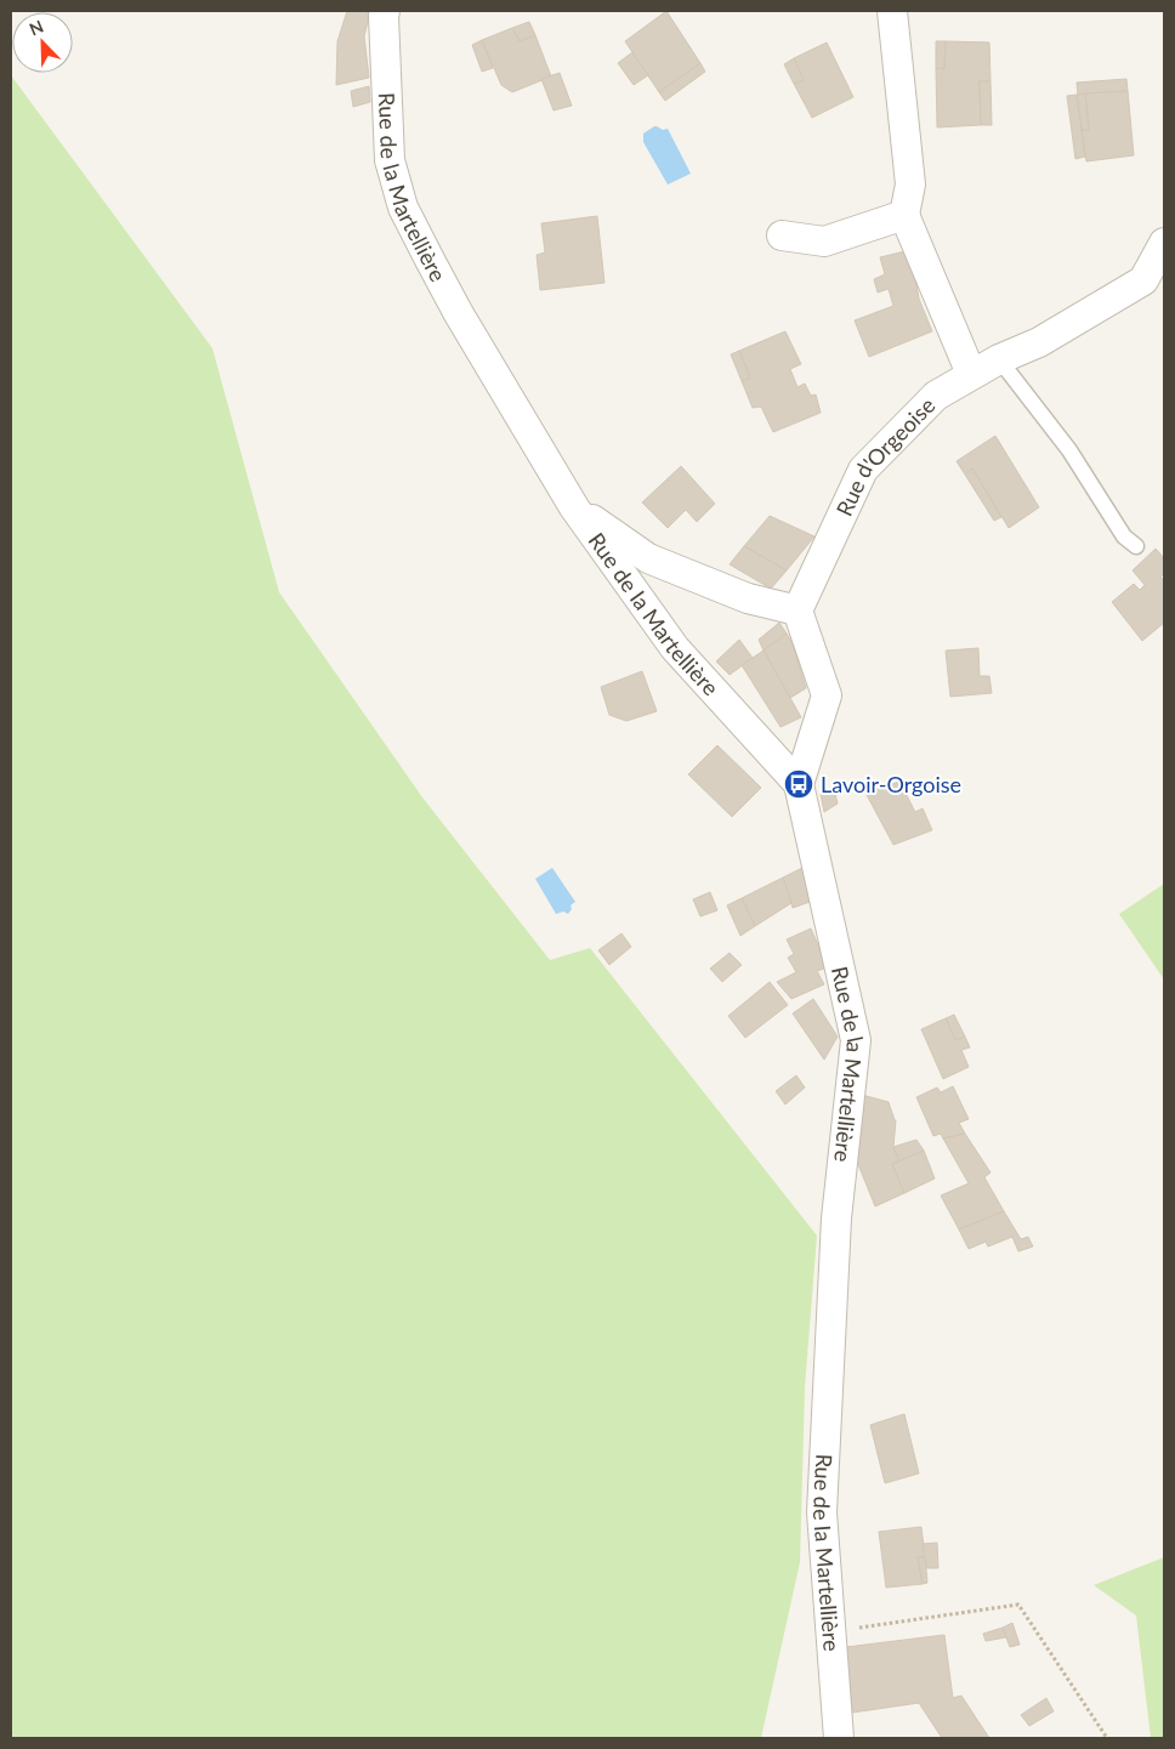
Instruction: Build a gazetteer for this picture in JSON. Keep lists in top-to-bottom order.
{
  "streets": {
    "street": ["Rue de la Martellière", "Rue d'Orgeoise"]
  },
  "crossings": [
    ["Rue de la Martellière", "Rue d'Orgeoise"]
  ],
  "places": {
    "bus stop": ["Lavoir-Orgoise"]
  },
  "north": "top left"
}
